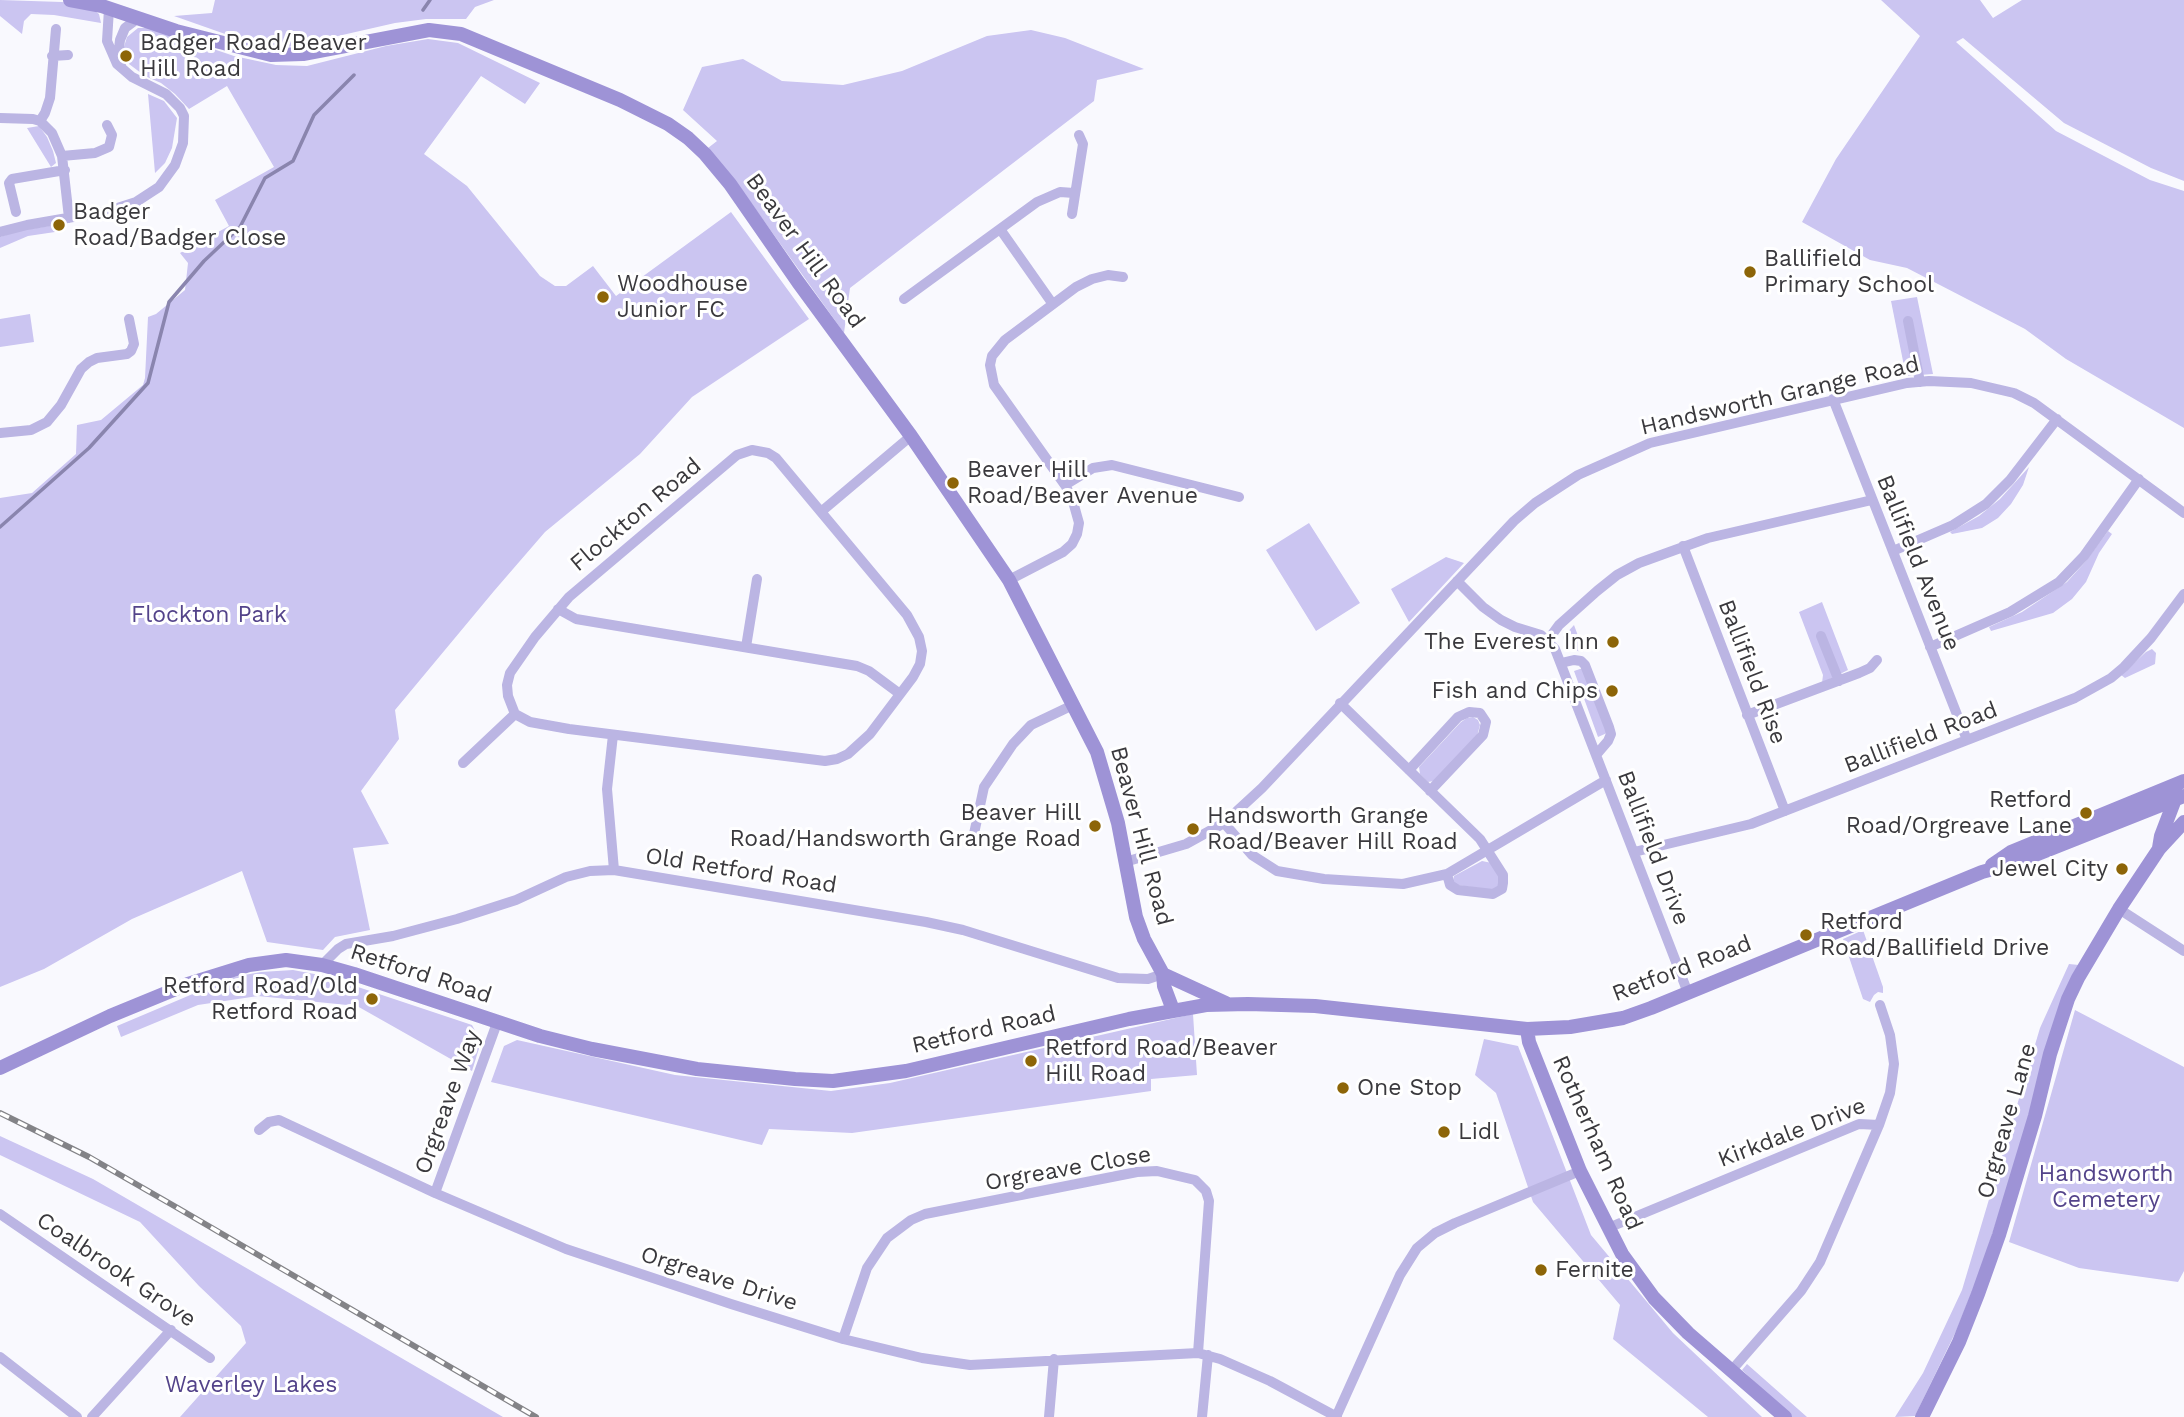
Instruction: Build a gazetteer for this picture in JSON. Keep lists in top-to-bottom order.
{
  "streets": {
    "main road": [
      "Beaver Hill Road",
      "Retford Road",
      "Orgreave Lane",
      "Rotherham Road"
    ],
    "street": [
      "Handsworth Grange Road",
      "Flockton Road",
      "Ballifield Avenue",
      "Ballifield Rise",
      "Ballifield Road",
      "Ballifield Drive",
      "Old Retford Road",
      "Orgreave Way",
      "Kirkdale Drive",
      "Orgreave Close",
      "Coalbrook Grove",
      "Orgreave Drive"
    ]
  },
  "crossings": [
    ["Beaver Hill Road", "Handsworth Grange Road"],
    ["Beaver Hill Road", "Old Retford Road"],
    ["Beaver Hill Road", "Retford Road"],
    ["Handsworth Grange Road", "Ballifield Avenue"],
    ["Ballifield Avenue", "Ballifield Road"],
    ["Ballifield Rise", "Ballifield Road"],
    ["Ballifield Road", "Ballifield Drive"],
    ["Ballifield Drive", "Retford Road"],
    ["Old Retford Road", "Retford Road"],
    ["Retford Road", "Orgreave Way"],
    ["Retford Road", "Orgreave Lane"],
    ["Retford Road", "Rotherham Road"],
    ["Orgreave Way", "Orgreave Drive"],
    ["Kirkdale Drive", "Rotherham Road"],
    ["Orgreave Close", "Orgreave Drive"]
  ],
  "parks": ["Flockton Park", "Handsworth Cemetery", "Waverley Lakes"],
  "places": [
    "Badger Road/Beaver Hill Road",
    "Badger Road/Badger Close",
    "Ballifield Primary School",
    "Woodhouse Junior FC",
    "Beaver Hill Road/Beaver Avenue",
    "The Everest Inn",
    "Fish and Chips",
    "Retford Road/Orgreave Lane",
    "Beaver Hill Road/Handsworth Grange Road",
    "Handsworth Grange Road/Beaver Hill Road",
    "Jewel City",
    "Retford Road/Ballifield Drive",
    "Retford Road/Old Retford Road",
    "Retford Road/Beaver Hill Road",
    "One Stop",
    "Lidl",
    "Fernite"
  ]
}
